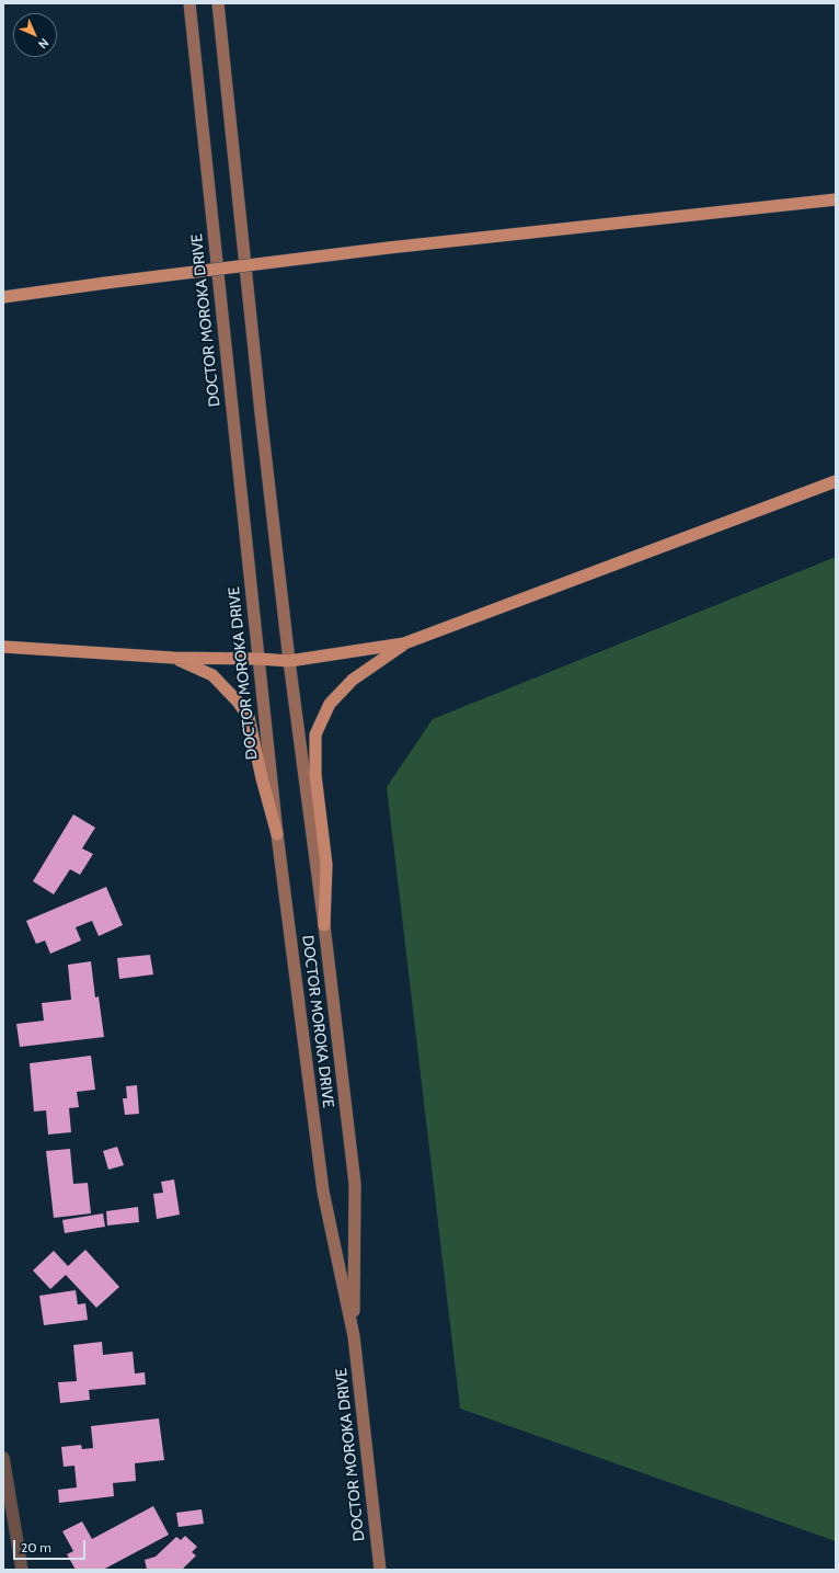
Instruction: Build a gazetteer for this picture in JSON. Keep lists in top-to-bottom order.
{
  "streets": {
    "main road": ["DOCTOR MOROKA DRIVE"]
  },
  "scale_bar": "20 m",
  "north": "bottom right"
}
